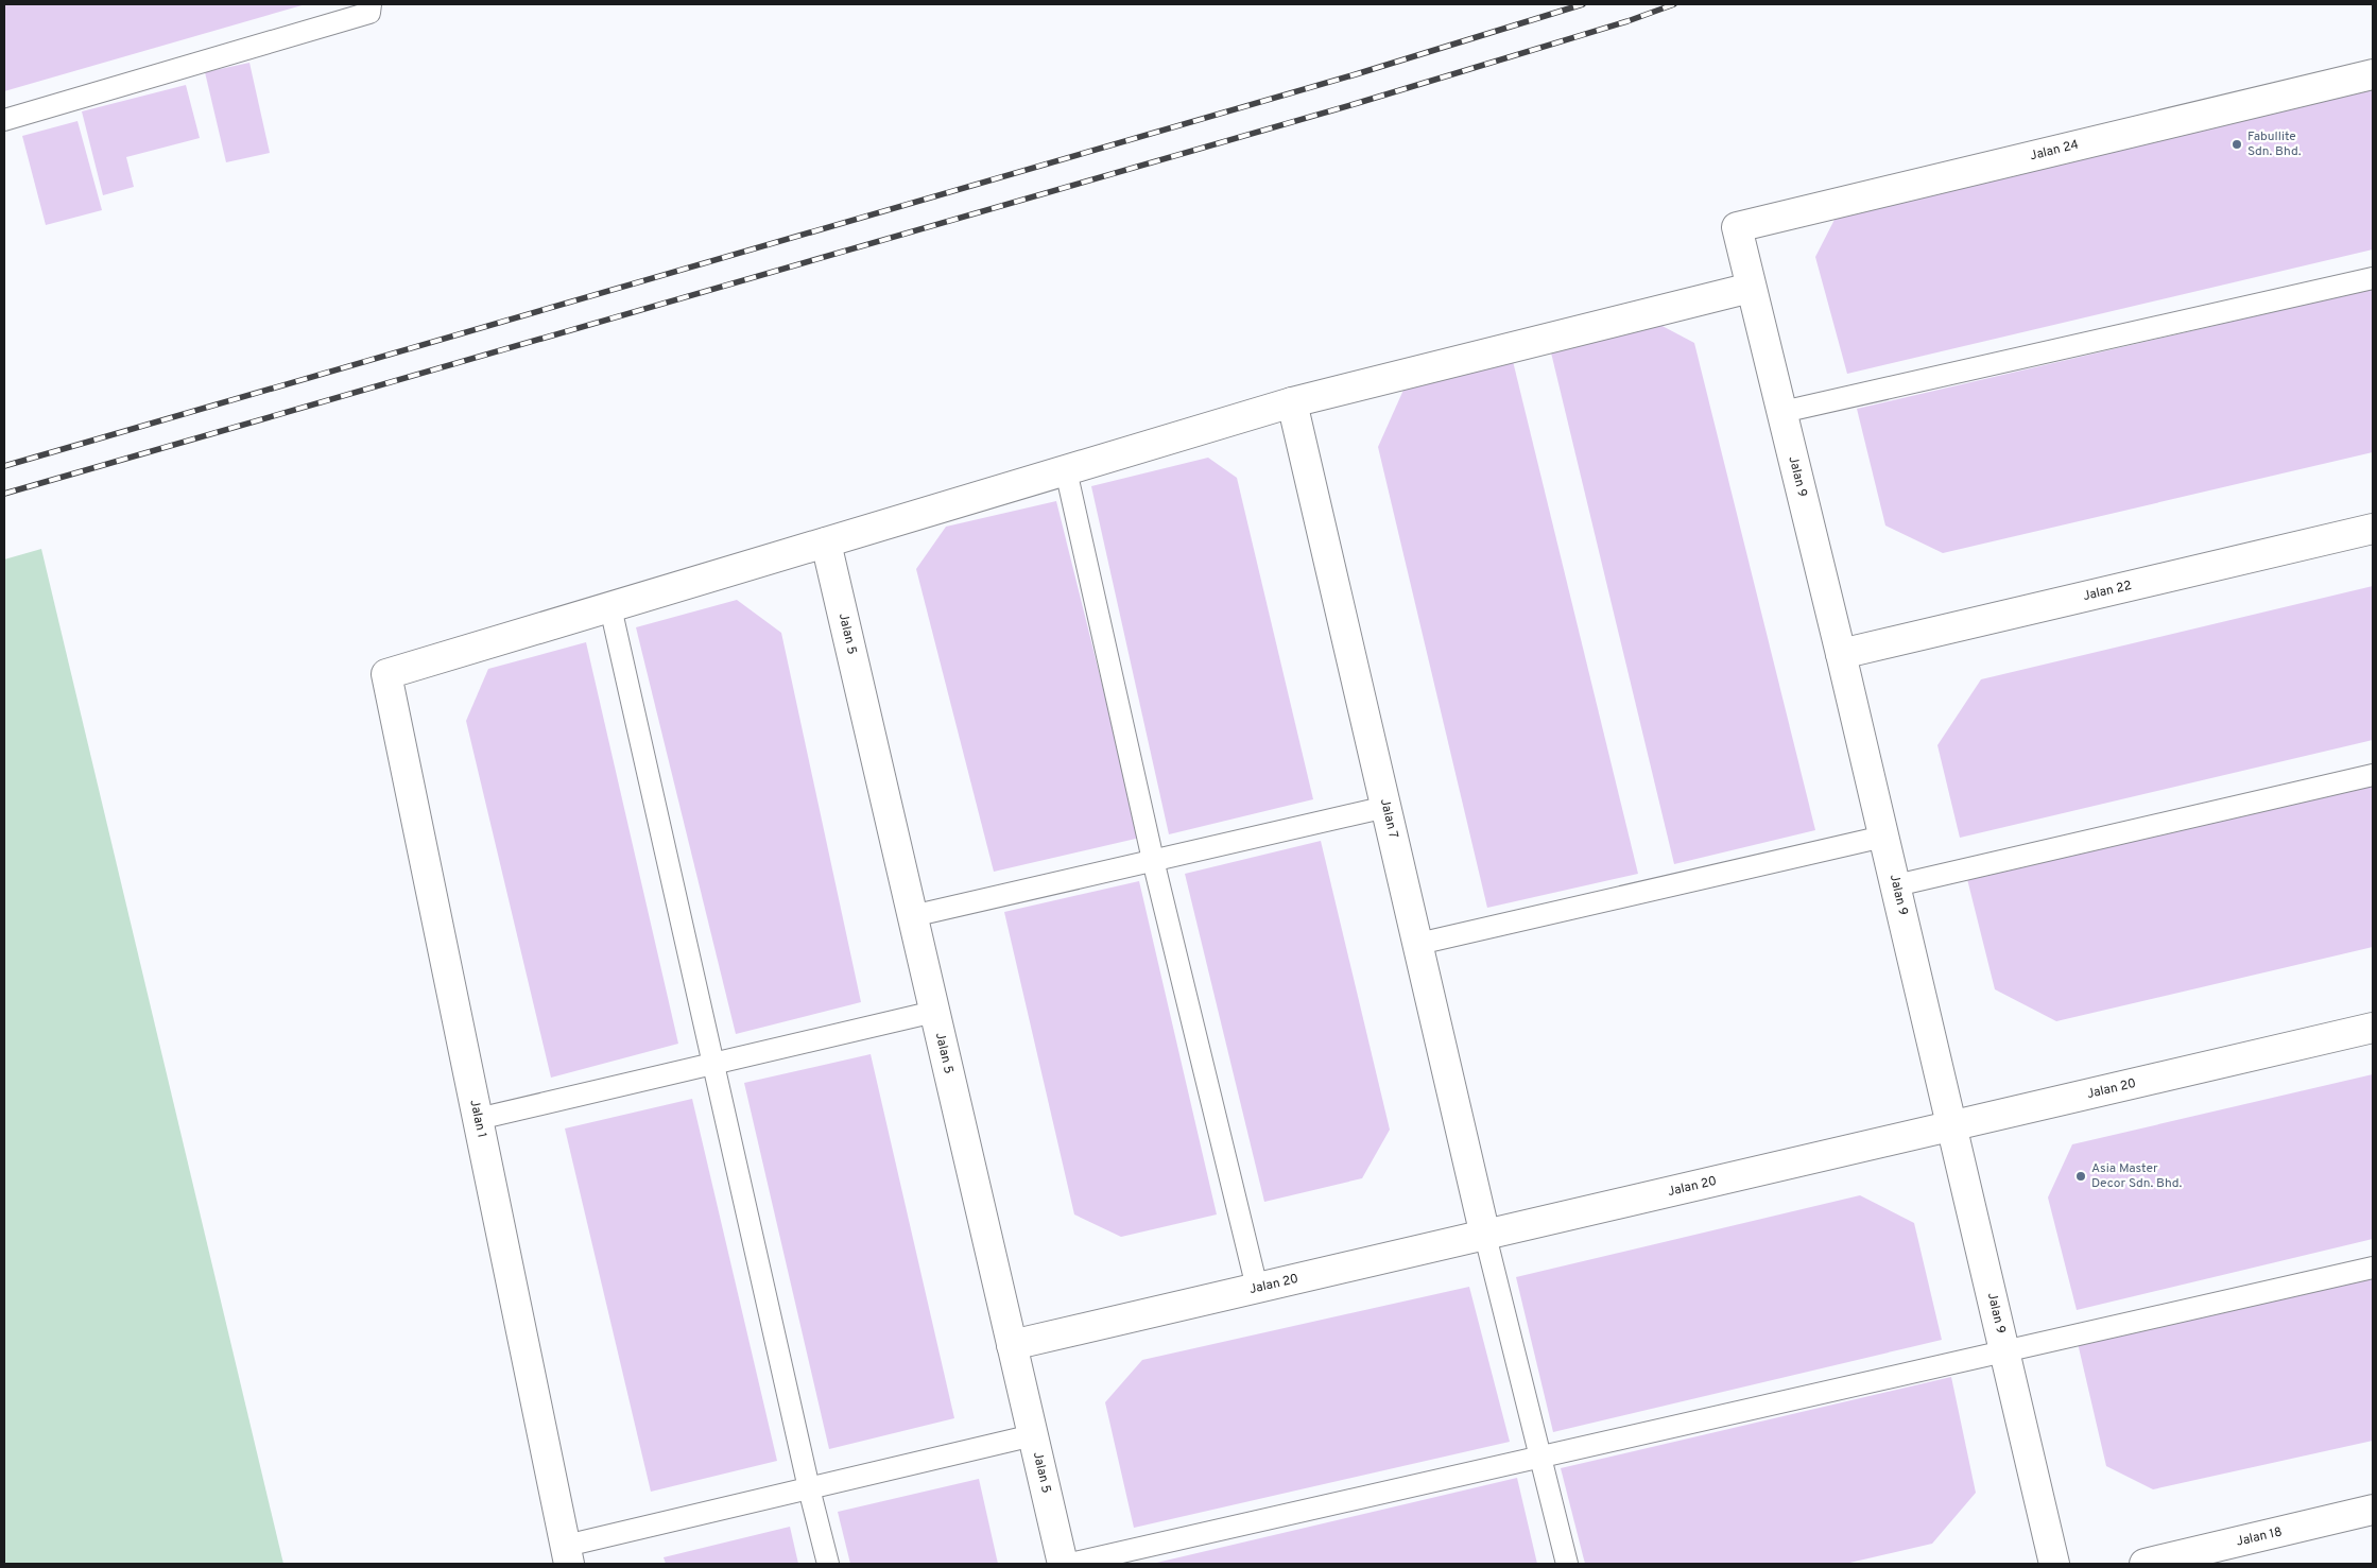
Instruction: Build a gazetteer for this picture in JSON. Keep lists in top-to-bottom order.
{
  "streets": {
    "street": [
      "Jalan 24",
      "Jalan 9",
      "Jalan 22",
      "Jalan 5",
      "Jalan 7",
      "Jalan 20",
      "Jalan 1",
      "Jalan 18"
    ]
  },
  "crossings": [
    ["Jalan 24", "Jalan 9"],
    ["Jalan 9", "Jalan 22"],
    ["Jalan 9", "Jalan 20"],
    ["Jalan 5", "Jalan 20"],
    ["Jalan 7", "Jalan 20"]
  ],
  "places": ["Fabullite Sdn. Bhd.", "Asia Master Decor Sdn. Bhd."]
}
